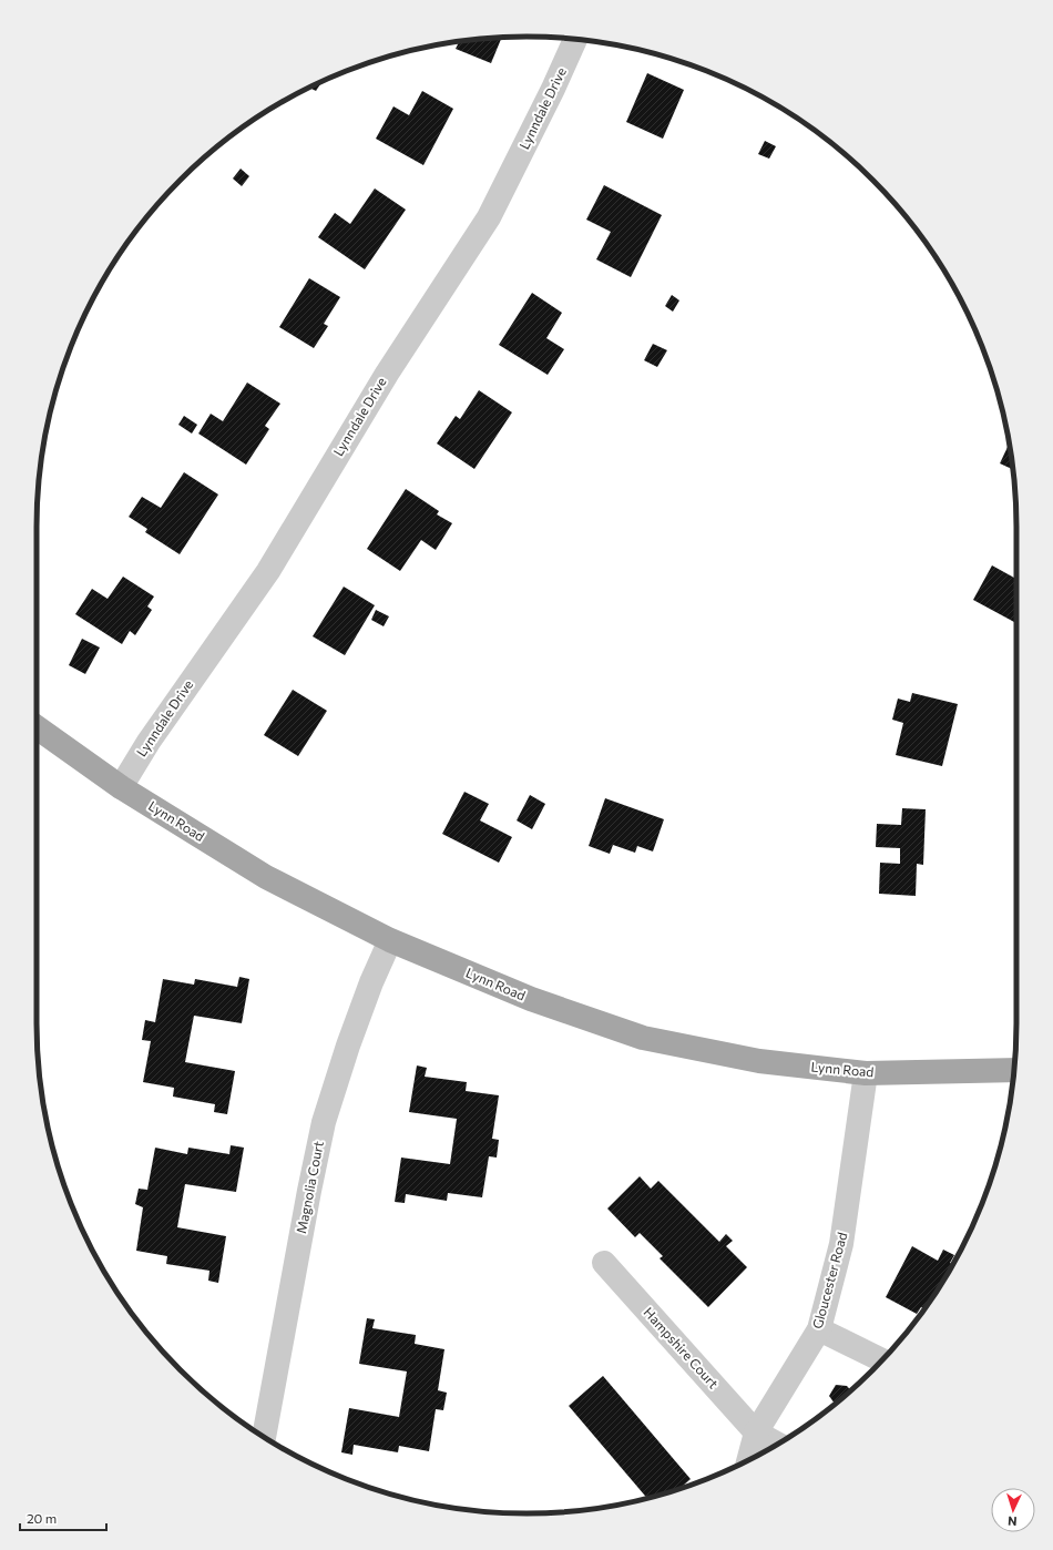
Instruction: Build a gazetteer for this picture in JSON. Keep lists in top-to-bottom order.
{
  "streets": {
    "main road": ["Lynn Road"],
    "street": [
      "Lynndale Drive",
      "Magnolia Court",
      "Gloucester Road",
      "Hampshire Court"
    ]
  },
  "crossings": [
    ["Lynndale Drive", "Lynn Road"],
    ["Lynn Road", "Magnolia Court"],
    ["Lynn Road", "Gloucester Road"],
    ["Gloucester Road", "Hampshire Court"]
  ],
  "scale_bar": "20 m",
  "north": "bottom"
}
